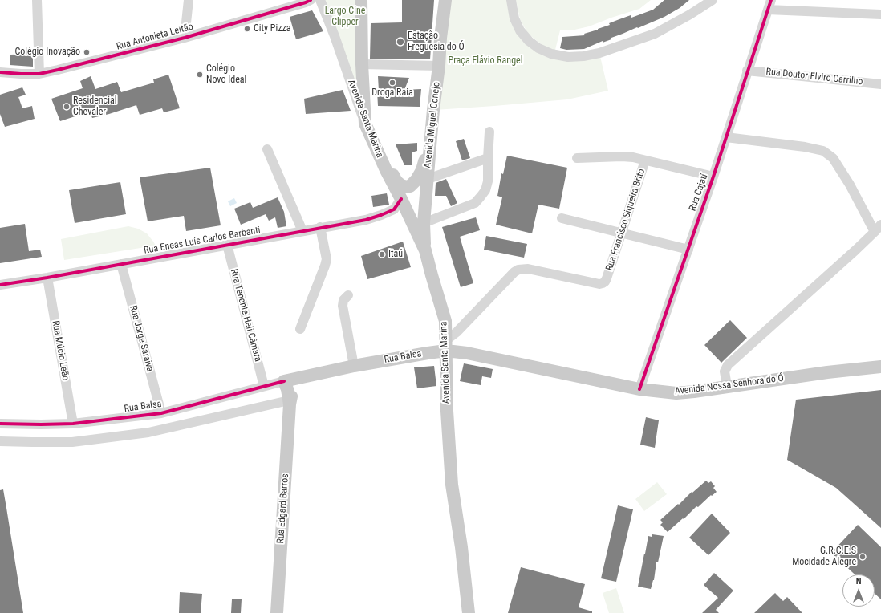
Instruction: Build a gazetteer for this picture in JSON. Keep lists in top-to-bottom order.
{
  "streets": {
    "main road": [
      "Avenida Santa Marina",
      "Avenida Miguel Conejo",
      "Rua Balsa",
      "Avenida Nossa Senhora do Ó",
      "Rua Edgard Barros"
    ],
    "street": [
      "Rua Antonieta Leitão",
      "Rua Doutor Elviro Carrilho",
      "Rua Cajatí",
      "Rua Francisco Siqueira Brito",
      "Rua Eneas Luís Carlos Barbanti",
      "Rua Tenente Heli Câmara",
      "Rua Jorge Saraiva",
      "Rua Múcio Leão"
    ]
  },
  "crossings": [
    ["Rua Doutor Elviro Carrilho", "Rua Cajatí"],
    ["Avenida Santa Marina", "Avenida Miguel Conejo"],
    ["Avenida Santa Marina", "Rua Francisco Siqueira Brito"],
    ["Avenida Santa Marina", "Rua Eneas Luís Carlos Barbanti"],
    ["Avenida Santa Marina", "Rua Balsa"],
    ["Avenida Santa Marina", "Avenida Nossa Senhora do Ó"],
    ["Rua Cajatí", "Avenida Nossa Senhora do Ó"],
    ["Rua Francisco Siqueira Brito", "Rua Balsa"],
    ["Rua Francisco Siqueira Brito", "Avenida Nossa Senhora do Ó"],
    ["Rua Eneas Luís Carlos Barbanti", "Rua Tenente Heli Câmara"],
    ["Rua Eneas Luís Carlos Barbanti", "Rua Jorge Saraiva"],
    ["Rua Eneas Luís Carlos Barbanti", "Rua Múcio Leão"],
    ["Rua Tenente Heli Câmara", "Rua Balsa"],
    ["Rua Jorge Saraiva", "Rua Balsa"],
    ["Rua Múcio Leão", "Rua Balsa"],
    ["Rua Balsa", "Avenida Nossa Senhora do Ó"],
    ["Rua Balsa", "Rua Edgard Barros"]
  ],
  "parks": ["Largo Cine Clipper", "Praça Flávio Rangel"],
  "places": [
    "City Pizza",
    "Estação Freguesia do Ó",
    "Colégio Inovação",
    "Colégio Novo Ideal",
    "Droga Raia",
    "Residencial Chevaler",
    "Itaú",
    "G.R.C.E.S Mocidade Alegre"
  ],
  "north": "top"
}
